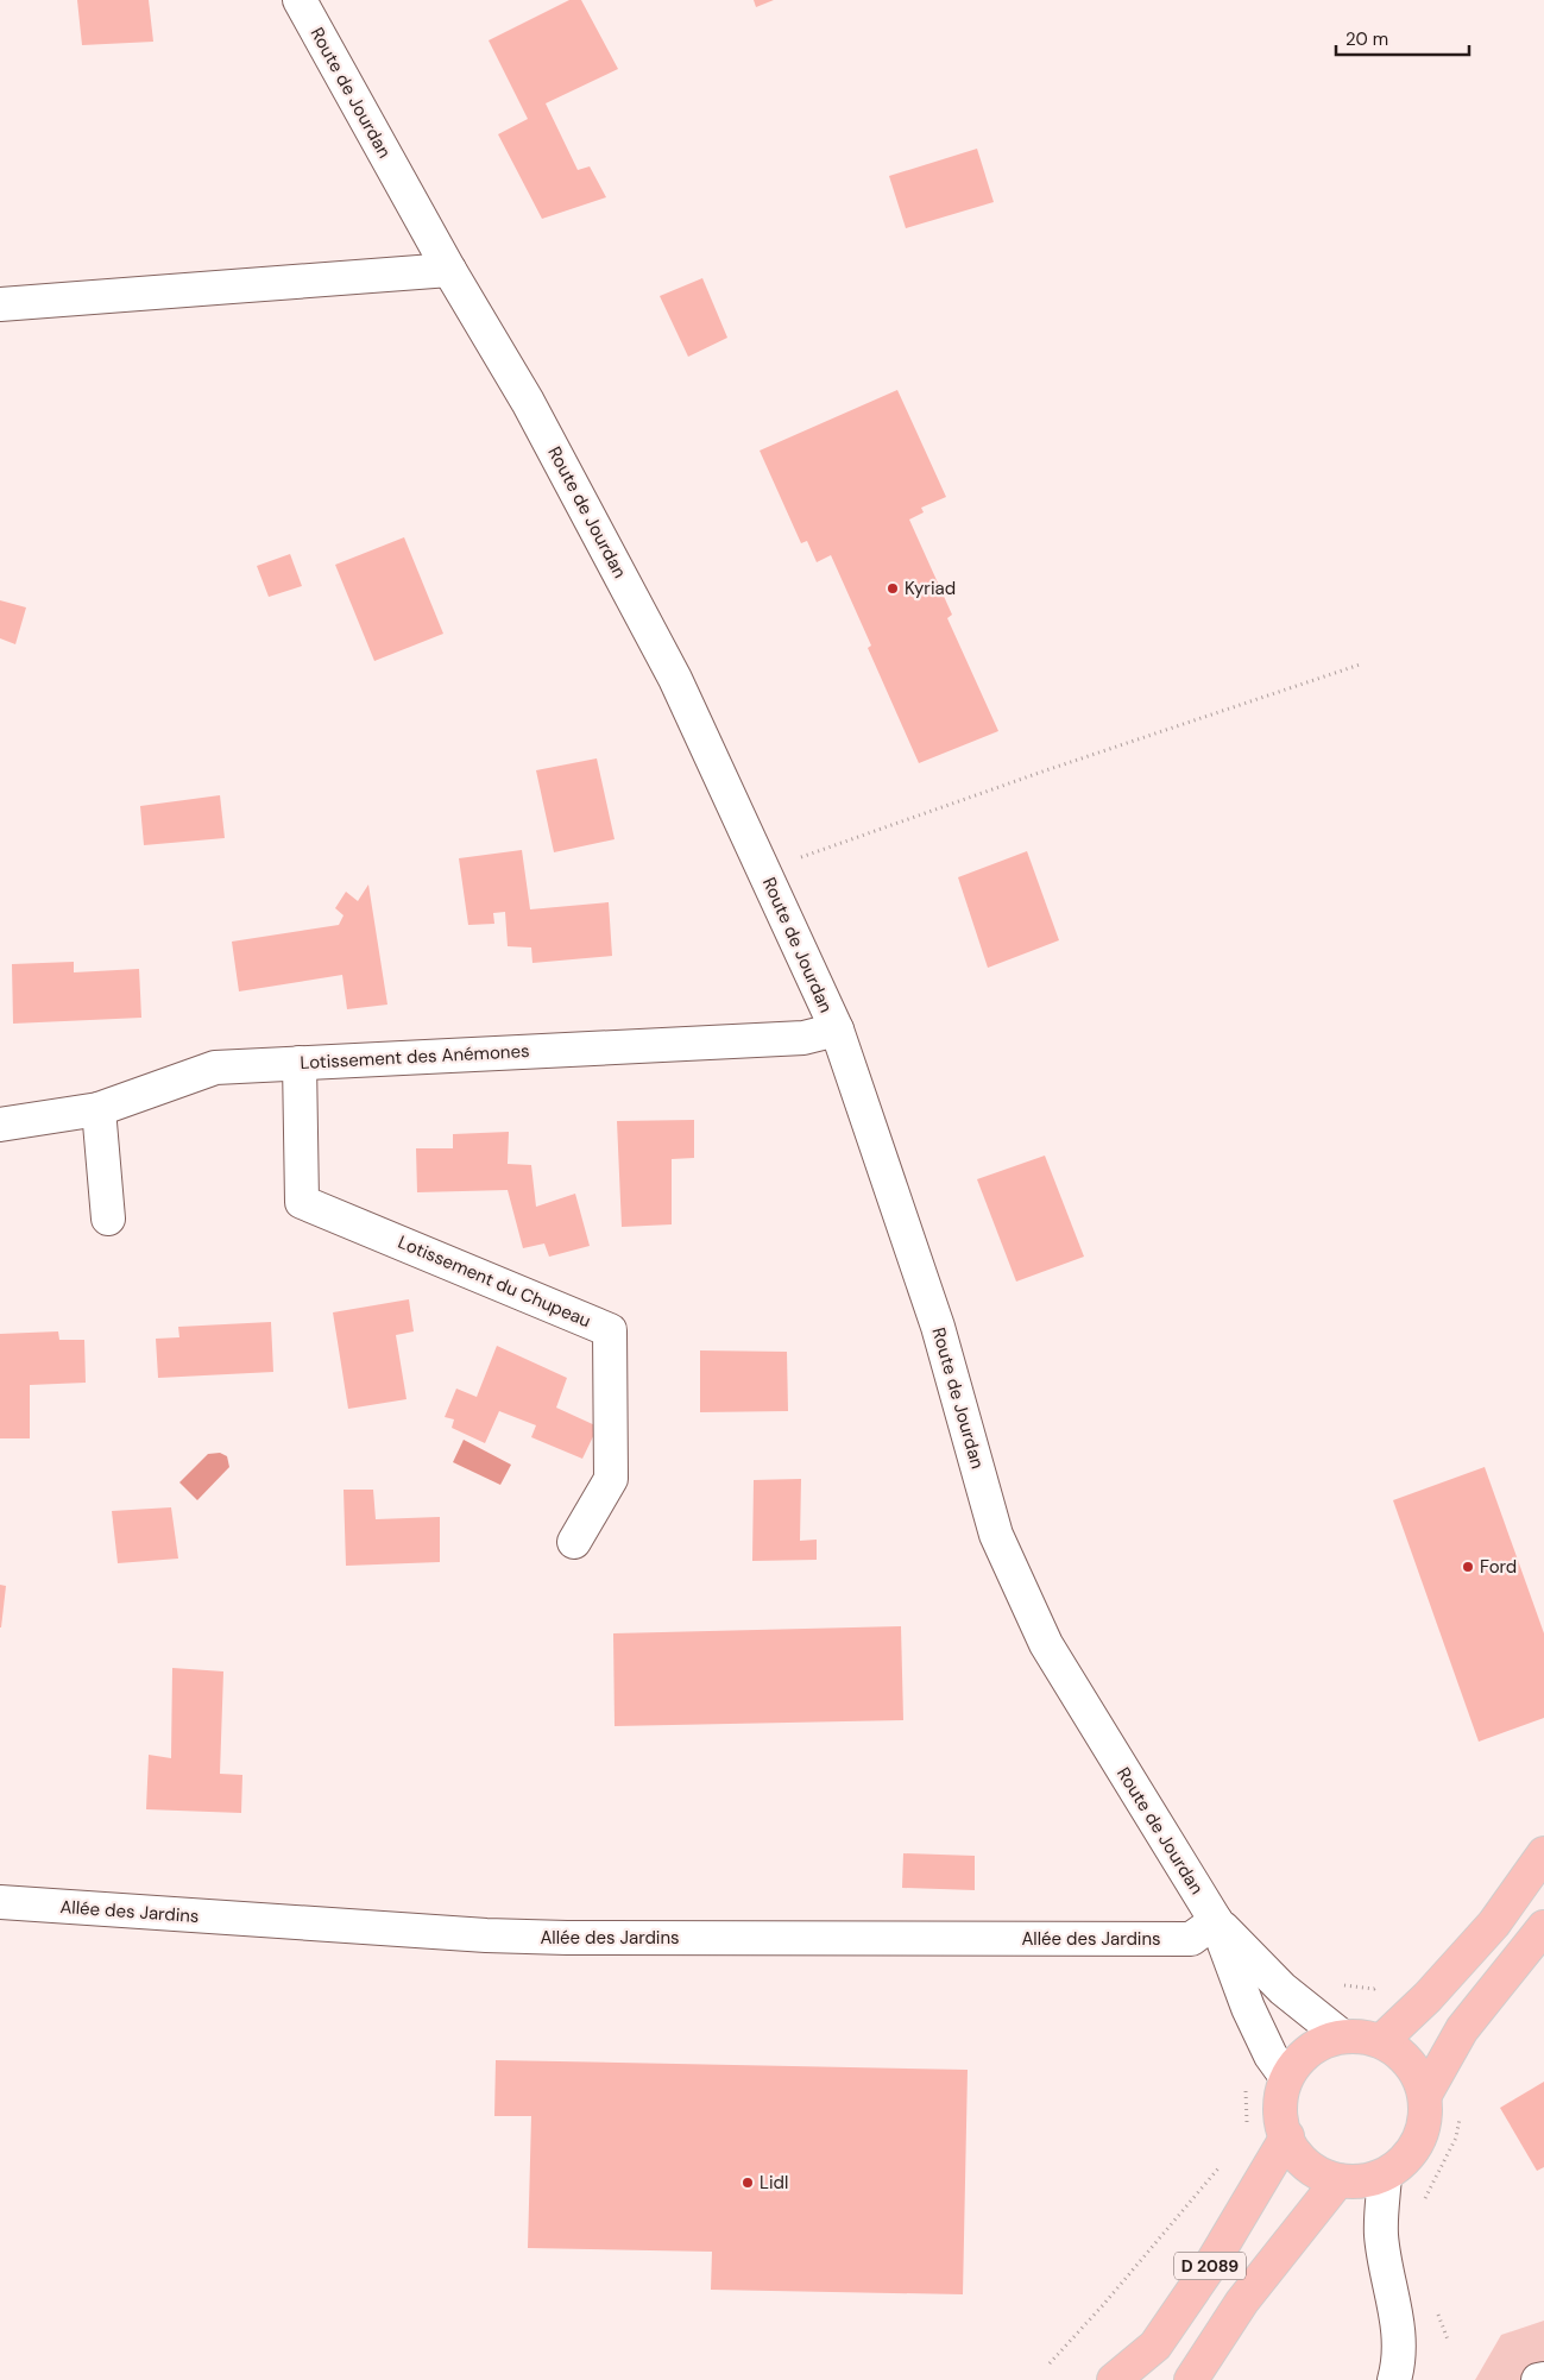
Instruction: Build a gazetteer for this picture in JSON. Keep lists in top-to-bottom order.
{
  "streets": {
    "main road": ["D 2089"],
    "street": [
      "Route de Jourdan",
      "Lotissement des Anémones",
      "Lotissement du Chupeau",
      "Allée des Jardins"
    ]
  },
  "crossings": [
    ["Route de Jourdan", "Lotissement des Anémones"],
    ["Route de Jourdan", "Allée des Jardins"],
    ["Route de Jourdan", "D 2089"],
    ["Lotissement des Anémones", "Lotissement du Chupeau"]
  ],
  "places": ["Kyriad", "Ford", "Lidl"],
  "scale_bar": "20 m"
}
